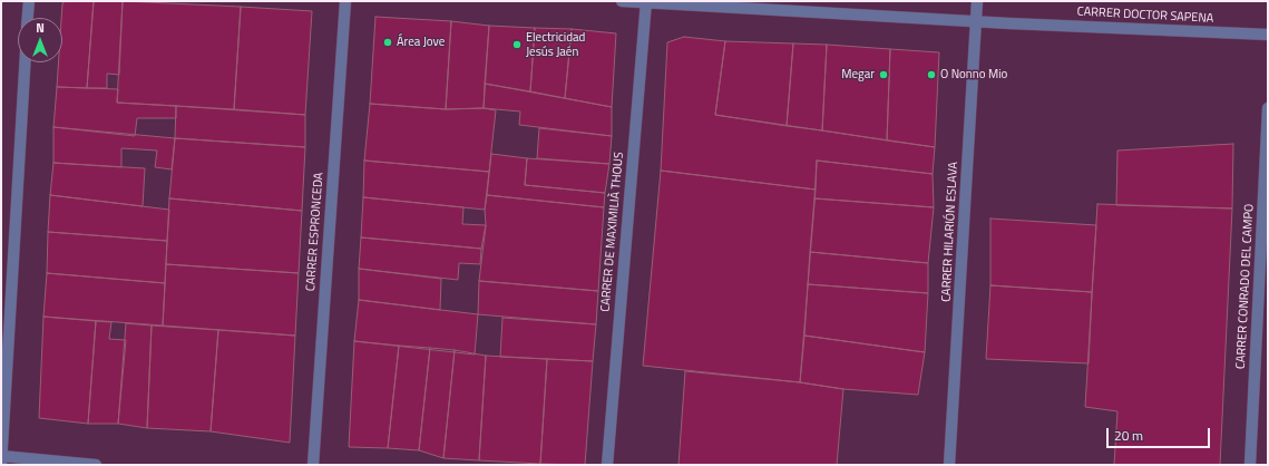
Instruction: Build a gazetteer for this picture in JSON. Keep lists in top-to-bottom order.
{
  "streets": {
    "street": [
      "CARRER DOCTOR SAPENA",
      "CARRER ESPRONCEDA",
      "CARRER DE MAXIMILIÀ THOUS",
      "CARRER HILARIÓN ESLAVA",
      "CARRER CONRADO DEL CAMPO"
    ]
  },
  "crossings": [
    ["CARRER DOCTOR SAPENA", "CARRER DE MAXIMILIÀ THOUS"],
    ["CARRER DOCTOR SAPENA", "CARRER HILARIÓN ESLAVA"]
  ],
  "places": [
    "Área Jove",
    "Electricidad Jesús Jaén",
    "Megar",
    "O Nonno Mio"
  ],
  "scale_bar": "20 m",
  "north": "top"
}
